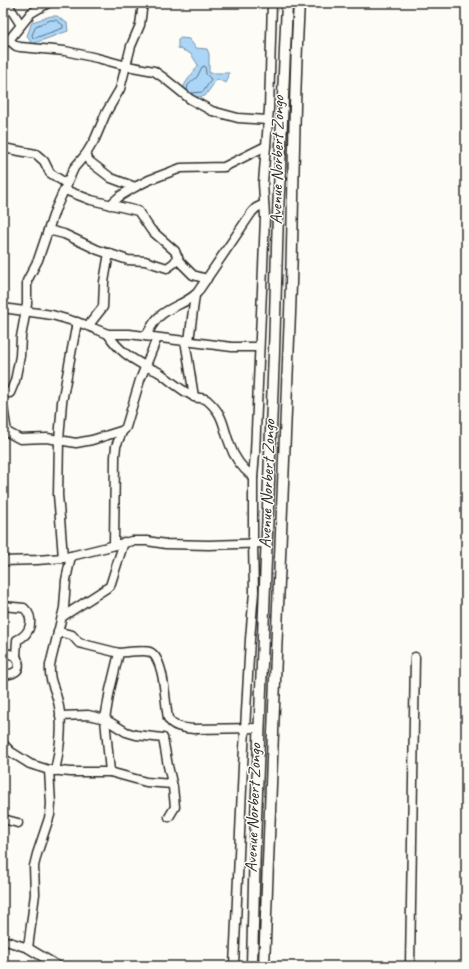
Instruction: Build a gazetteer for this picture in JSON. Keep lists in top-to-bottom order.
{
  "streets": {
    "main road": ["Avenue Norbert Zongo"]
  }
}
